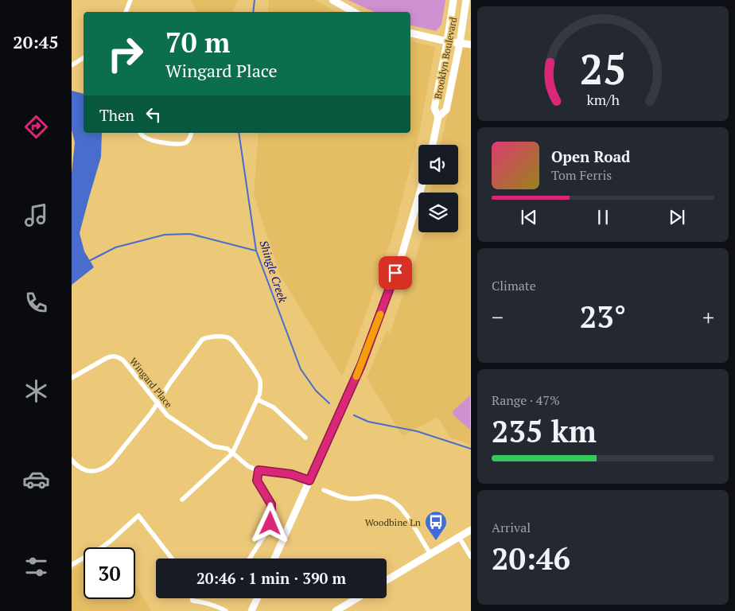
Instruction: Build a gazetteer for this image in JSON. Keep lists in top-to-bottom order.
{
  "streets": {
    "main road": ["Brooklyn Boulevard"],
    "street": ["Wingard Place"]
  },
  "water": ["Shingle Creek"],
  "places": {
    "bus stop": ["Woodbine Ln"]
  },
  "page": {
    "tabs": "20:45",
    "turn": ["70 m", "Wingard Place"],
    "then": "Then",
    "song": ["Open Road", "Tom Ferris"],
    "tile": [
      "Climate",
      ["Range · 47%", "235 km"],
      ["Arrival", "20:46"]
    ],
    "heat": ["−", "23°", "+"],
    "limit": "30",
    "trip": "20:46 · 1 min · 390 m",
    "gauge": ["25", "km/h"]
  }
}
